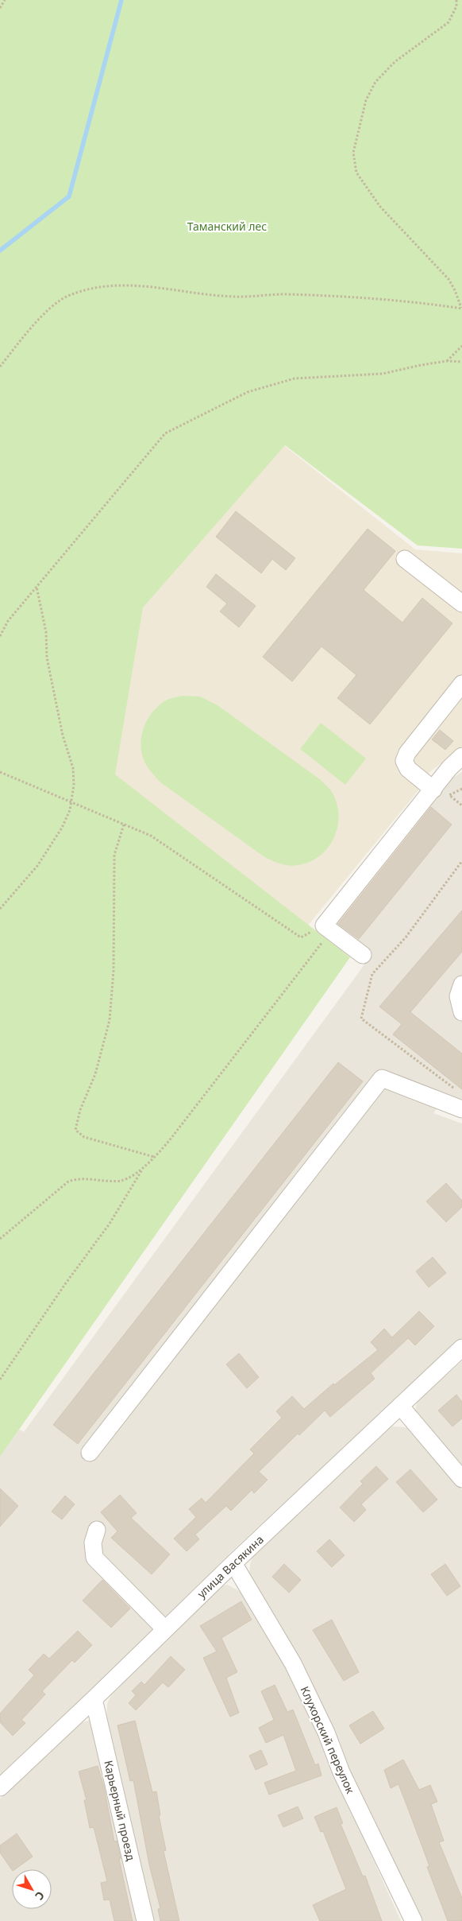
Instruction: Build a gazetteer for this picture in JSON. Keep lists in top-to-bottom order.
{
  "streets": {
    "street": ["улица Васякина", "Клухорский переулок", "Карьерный проезд"]
  },
  "crossings": [
    ["улица Васякина", "Клухорский переулок"],
    ["улица Васякина", "Карьерный проезд"]
  ],
  "parks": ["Таманский лес"],
  "north": "bottom right"
}
